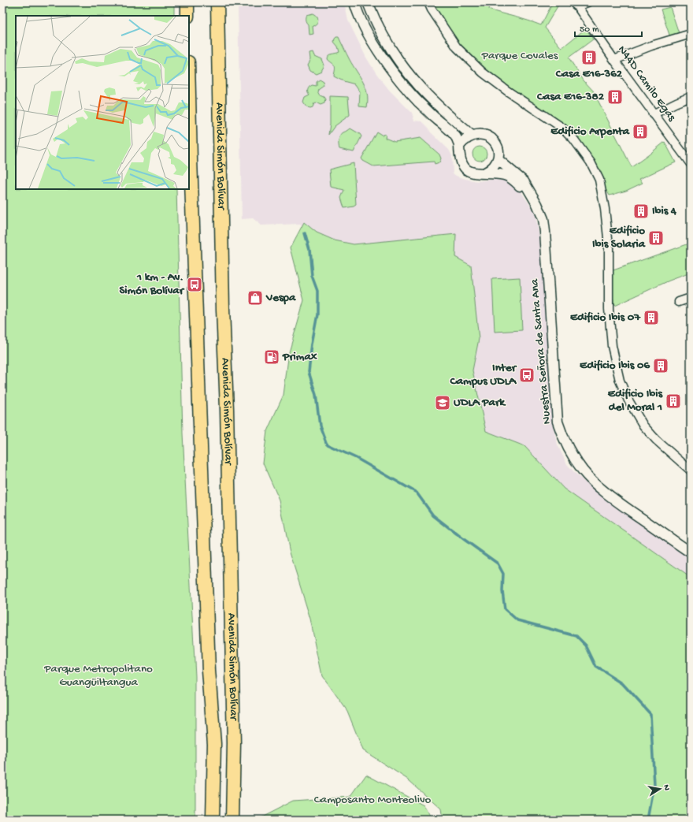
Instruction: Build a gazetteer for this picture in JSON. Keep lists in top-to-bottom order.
{
  "streets": {
    "highway": ["Avenida Simón Bolívar"],
    "street": ["N44D Camilo Egas", "Nuestra Señora de Santa Ana"]
  },
  "parks": ["Parque Covales", "Parque Metropolitano Guangüiltangua", "Camposanto Monteolivo"],
  "places": {
    "building": [
      "Casa E16-362",
      "Casa E16-382",
      "Edificio Arpenta",
      "Ibis 4",
      "Edificio Ibis Solaria",
      "Edificio Ibis 07",
      "Edificio Ibis 06",
      "Edificio Ibis del Moral 1"
    ],
    "bus stop": ["1 km - Av. Simón Bolívar", "Inter Campus UDLA"],
    "shop": ["Vespa"],
    "fuel station": ["Primax"],
    "school or university": ["UDLA Park"]
  },
  "scale_bar": "50 m",
  "north": "right"
}
